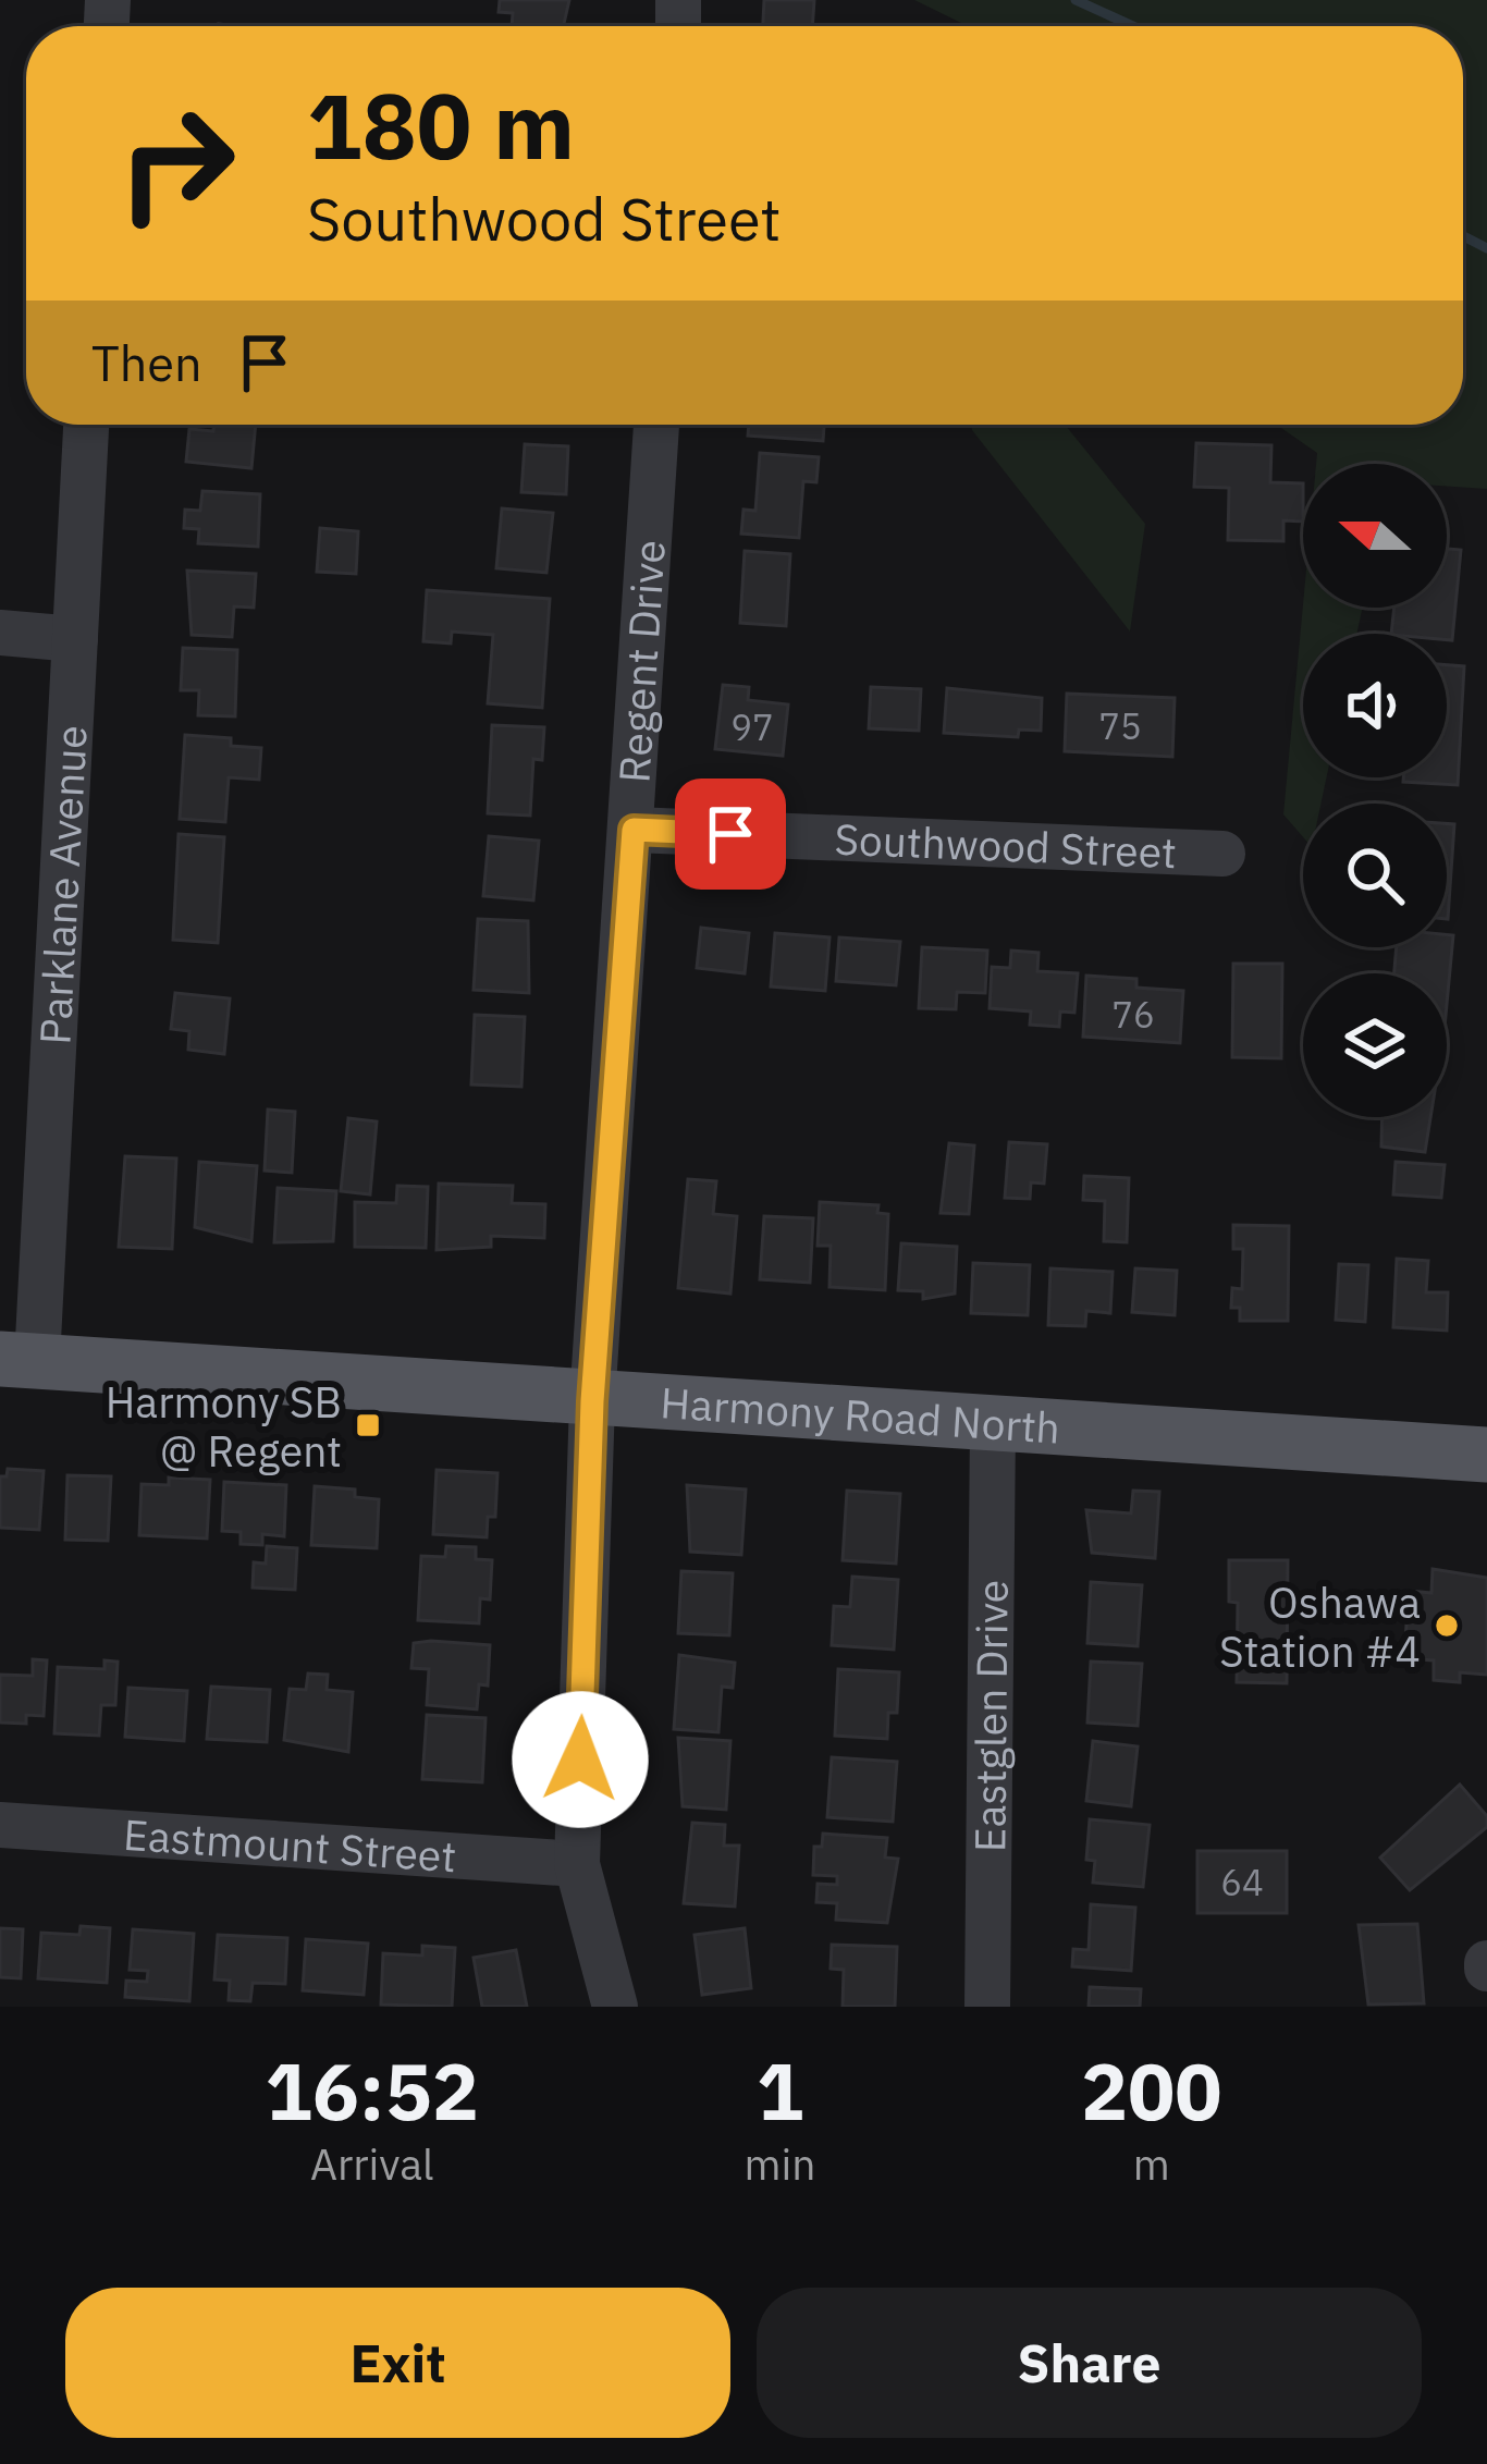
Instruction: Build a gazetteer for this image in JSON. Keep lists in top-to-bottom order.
{
  "streets": {
    "main road": ["Harmony Road North"],
    "street": [
      "Regent Drive",
      "Southwood Street",
      "Parklane Avenue",
      "Eastglen Drive",
      "Eastmount Street"
    ]
  },
  "crossings": [
    ["Regent Drive", "Southwood Street"],
    ["Regent Drive", "Harmony Road North"],
    ["Regent Drive", "Eastmount Street"],
    ["Parklane Avenue", "Harmony Road North"],
    ["Harmony Road North", "Eastglen Drive"]
  ],
  "places": {
    "transit": ["Harmony SB @ Regent"],
    "other": ["Oshawa Station #4"]
  },
  "house_numbers": [
    "75",
    "97",
    "76",
    "64"
  ],
  "north": "left",
  "page": {
    "turn": ["180 m", "Southwood Street"],
    "then": "Then",
    "eta": [
      "16:52",
      "Arrival",
      "1",
      "min",
      "200",
      "m"
    ],
    "buttons": ["Exit", "Share"]
  }
}
